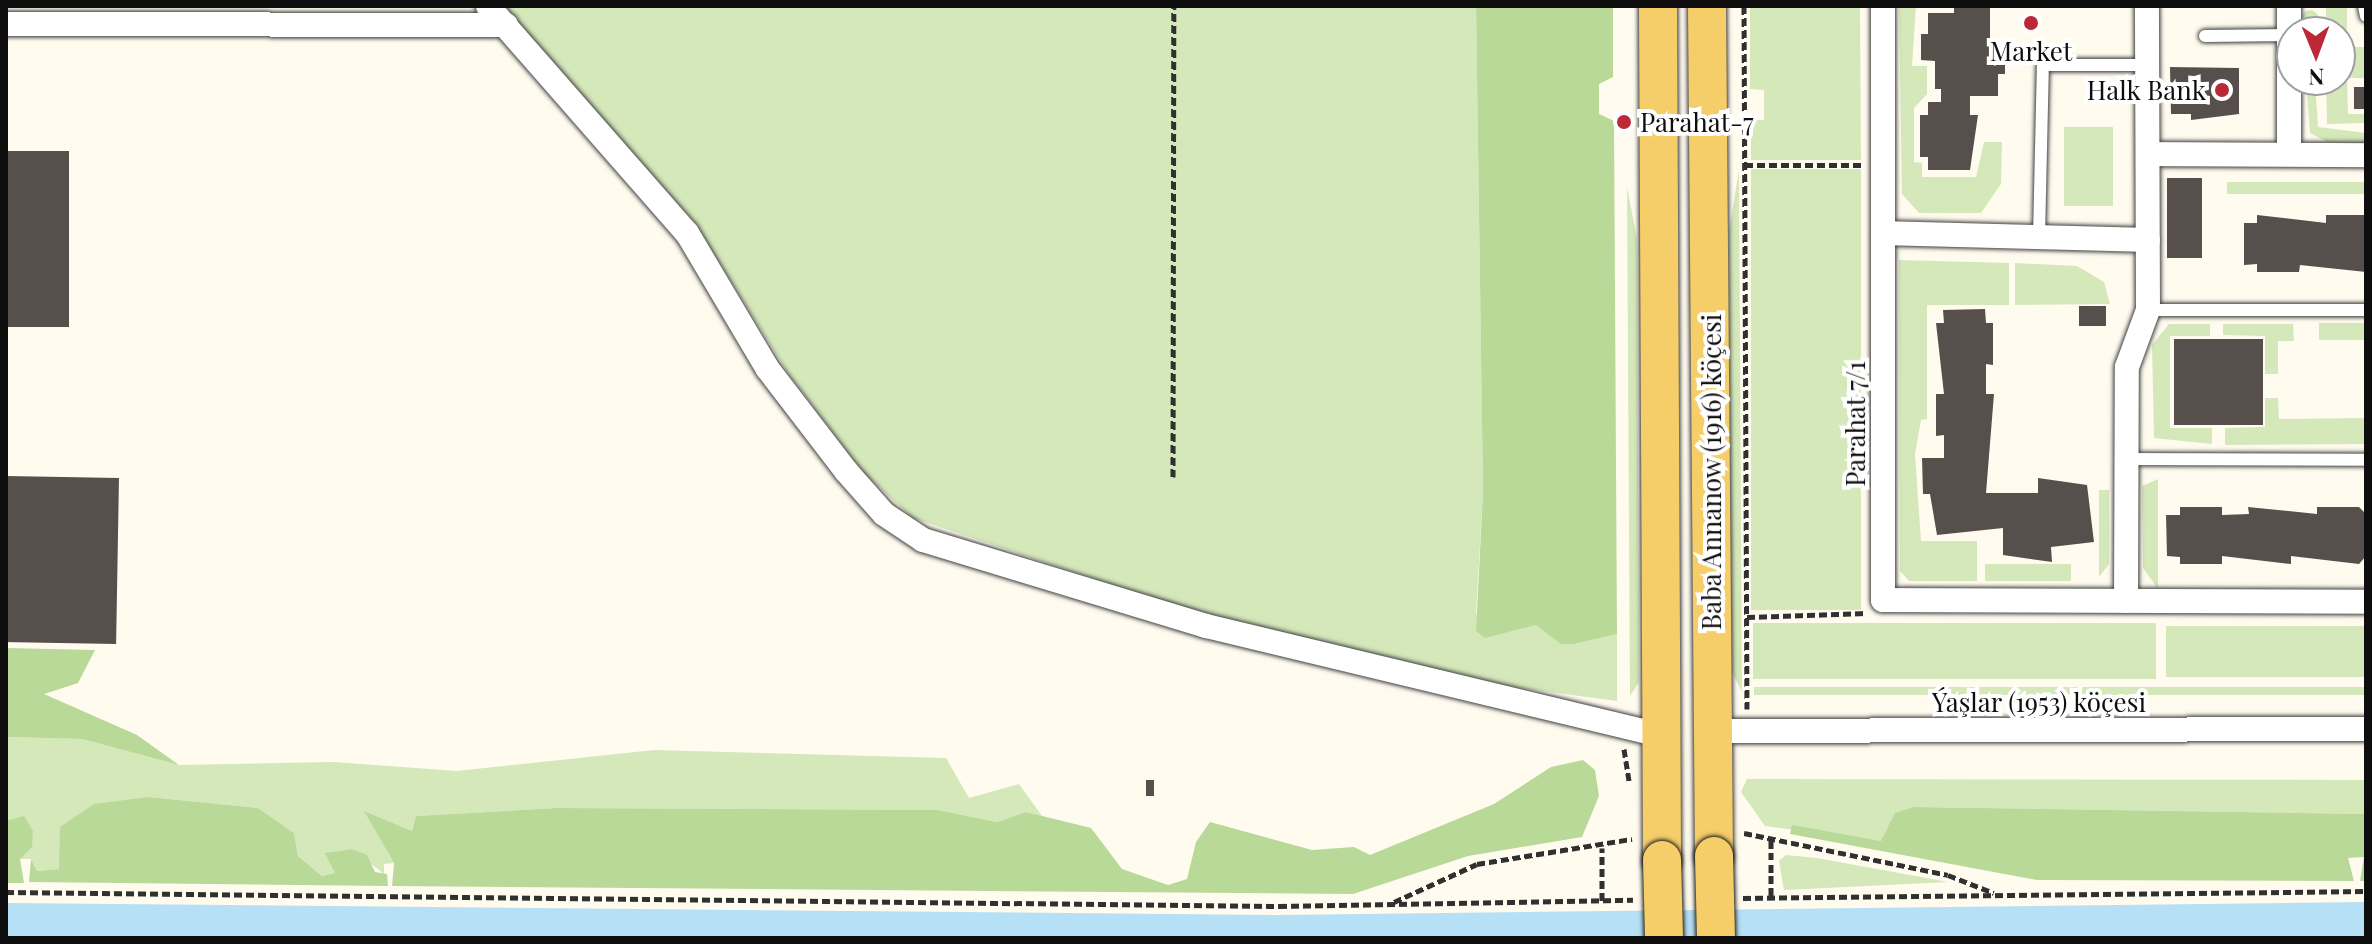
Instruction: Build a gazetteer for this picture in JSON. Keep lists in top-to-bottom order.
{
  "streets": {
    "main road": ["Baba Annanow (1916) köçesi"],
    "street": ["Parahat 7/1", "Ýaşlar (1953) köçesi"]
  },
  "crossings": [
    ["Baba Annanow (1916) köçesi", "Ýaşlar (1953) köçesi"]
  ],
  "places": ["Market", "Halk Bank", "Parahat-7"],
  "north": "bottom"
}
